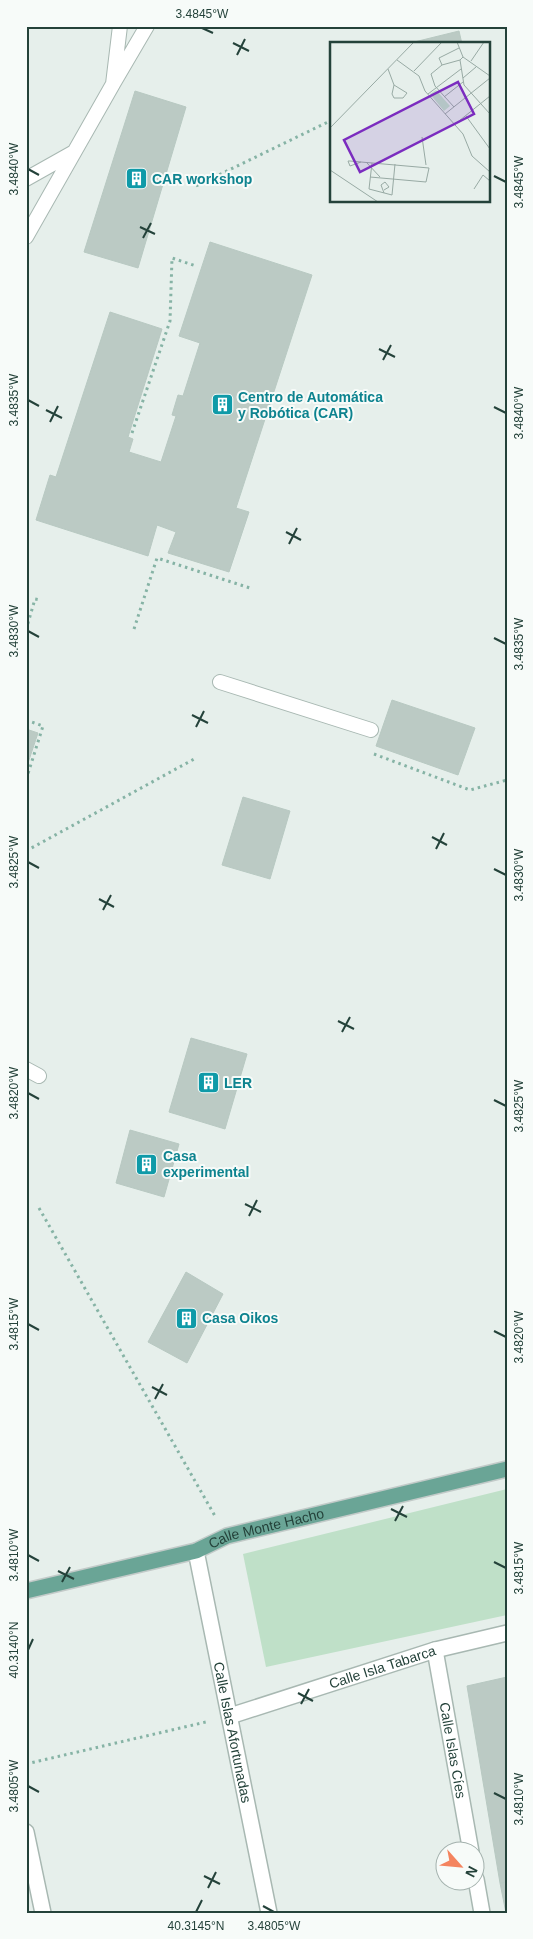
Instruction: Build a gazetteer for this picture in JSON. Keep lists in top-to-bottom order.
{
  "streets": {
    "main road": ["Calle Monte Hacho"],
    "street": ["Calle Isla Tabarca", "Calle Islas Afortunadas", "Calle Islas Cíes"]
  },
  "crossings": [
    ["Calle Monte Hacho", "Calle Islas Afortunadas"],
    ["Calle Isla Tabarca", "Calle Islas Afortunadas"],
    ["Calle Isla Tabarca", "Calle Islas Cíes"]
  ],
  "places": {
    "building": [
      "CAR workshop",
      "Centro de Automática y Robótica (CAR)",
      "LER",
      "Casa experimental",
      "Casa Oikos"
    ]
  },
  "north": "bottom right",
  "coordinates": [
    "3.4845°W",
    "3.4840°W",
    "3.4835°W",
    "3.4830°W",
    "3.4825°W",
    "3.4820°W",
    "3.4815°W",
    "3.4810°W",
    "40.3140°N",
    "3.4805°W",
    "40.3145°N"
  ]
}
